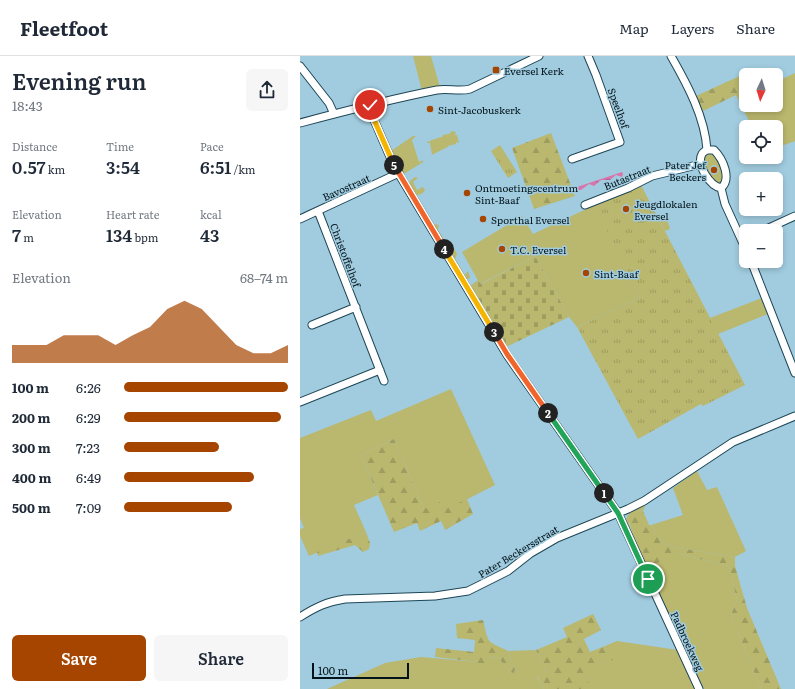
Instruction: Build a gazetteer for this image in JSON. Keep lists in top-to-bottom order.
{
  "streets": {
    "street": [
      "Speelhof",
      "Butastraat",
      "Bavostraat",
      "Christoffelhof",
      "Pater Beckersstraat",
      "Padbroekweg"
    ]
  },
  "crossings": [
    ["Bavostraat", "Christoffelhof"],
    ["Bavostraat", "Padbroekweg"],
    ["Pater Beckersstraat", "Padbroekweg"]
  ],
  "places": {
    "transit": ["Eversel Kerk"],
    "other": [
      "Sint-Jacobuskerk",
      "Pater Jef Beckers",
      "Ontmoetingscentrum Sint-Baaf",
      "Jeugdlokalen Eversel",
      "Sporthal Eversel",
      "T.C. Eversel",
      "Sint-Baaf"
    ]
  },
  "scale_bar": "100 m",
  "north": "bottom",
  "page": {
    "header": "Fleetfoot",
    "nav": ["Map", "Layers", "Share"],
    "heading": ["Evening run", "18:43"],
    "map_buttons": ["+", "−"],
    "stats": [
      ["Distance", "0.57 km"],
      ["Time", "3:54"],
      ["Pace", "6:51 /km"],
      ["Elevation", "7 m"],
      ["Heart rate", "134 bpm"],
      ["kcal", "43"]
    ],
    "pins": [
      "5",
      "4",
      "3",
      "2",
      "1"
    ],
    "chart": ["Elevation", "68–74 m"],
    "list": [
      {
        "name": "100 m",
        "note": "6:26"
      },
      {
        "name": "200 m",
        "note": "6:29"
      },
      {
        "name": "300 m",
        "note": "7:23"
      },
      {
        "name": "400 m",
        "note": "6:49"
      },
      {
        "name": "500 m",
        "note": "7:09"
      }
    ],
    "buttons": ["Save", "Share"],
    "scale": "100 m"
  }
}
